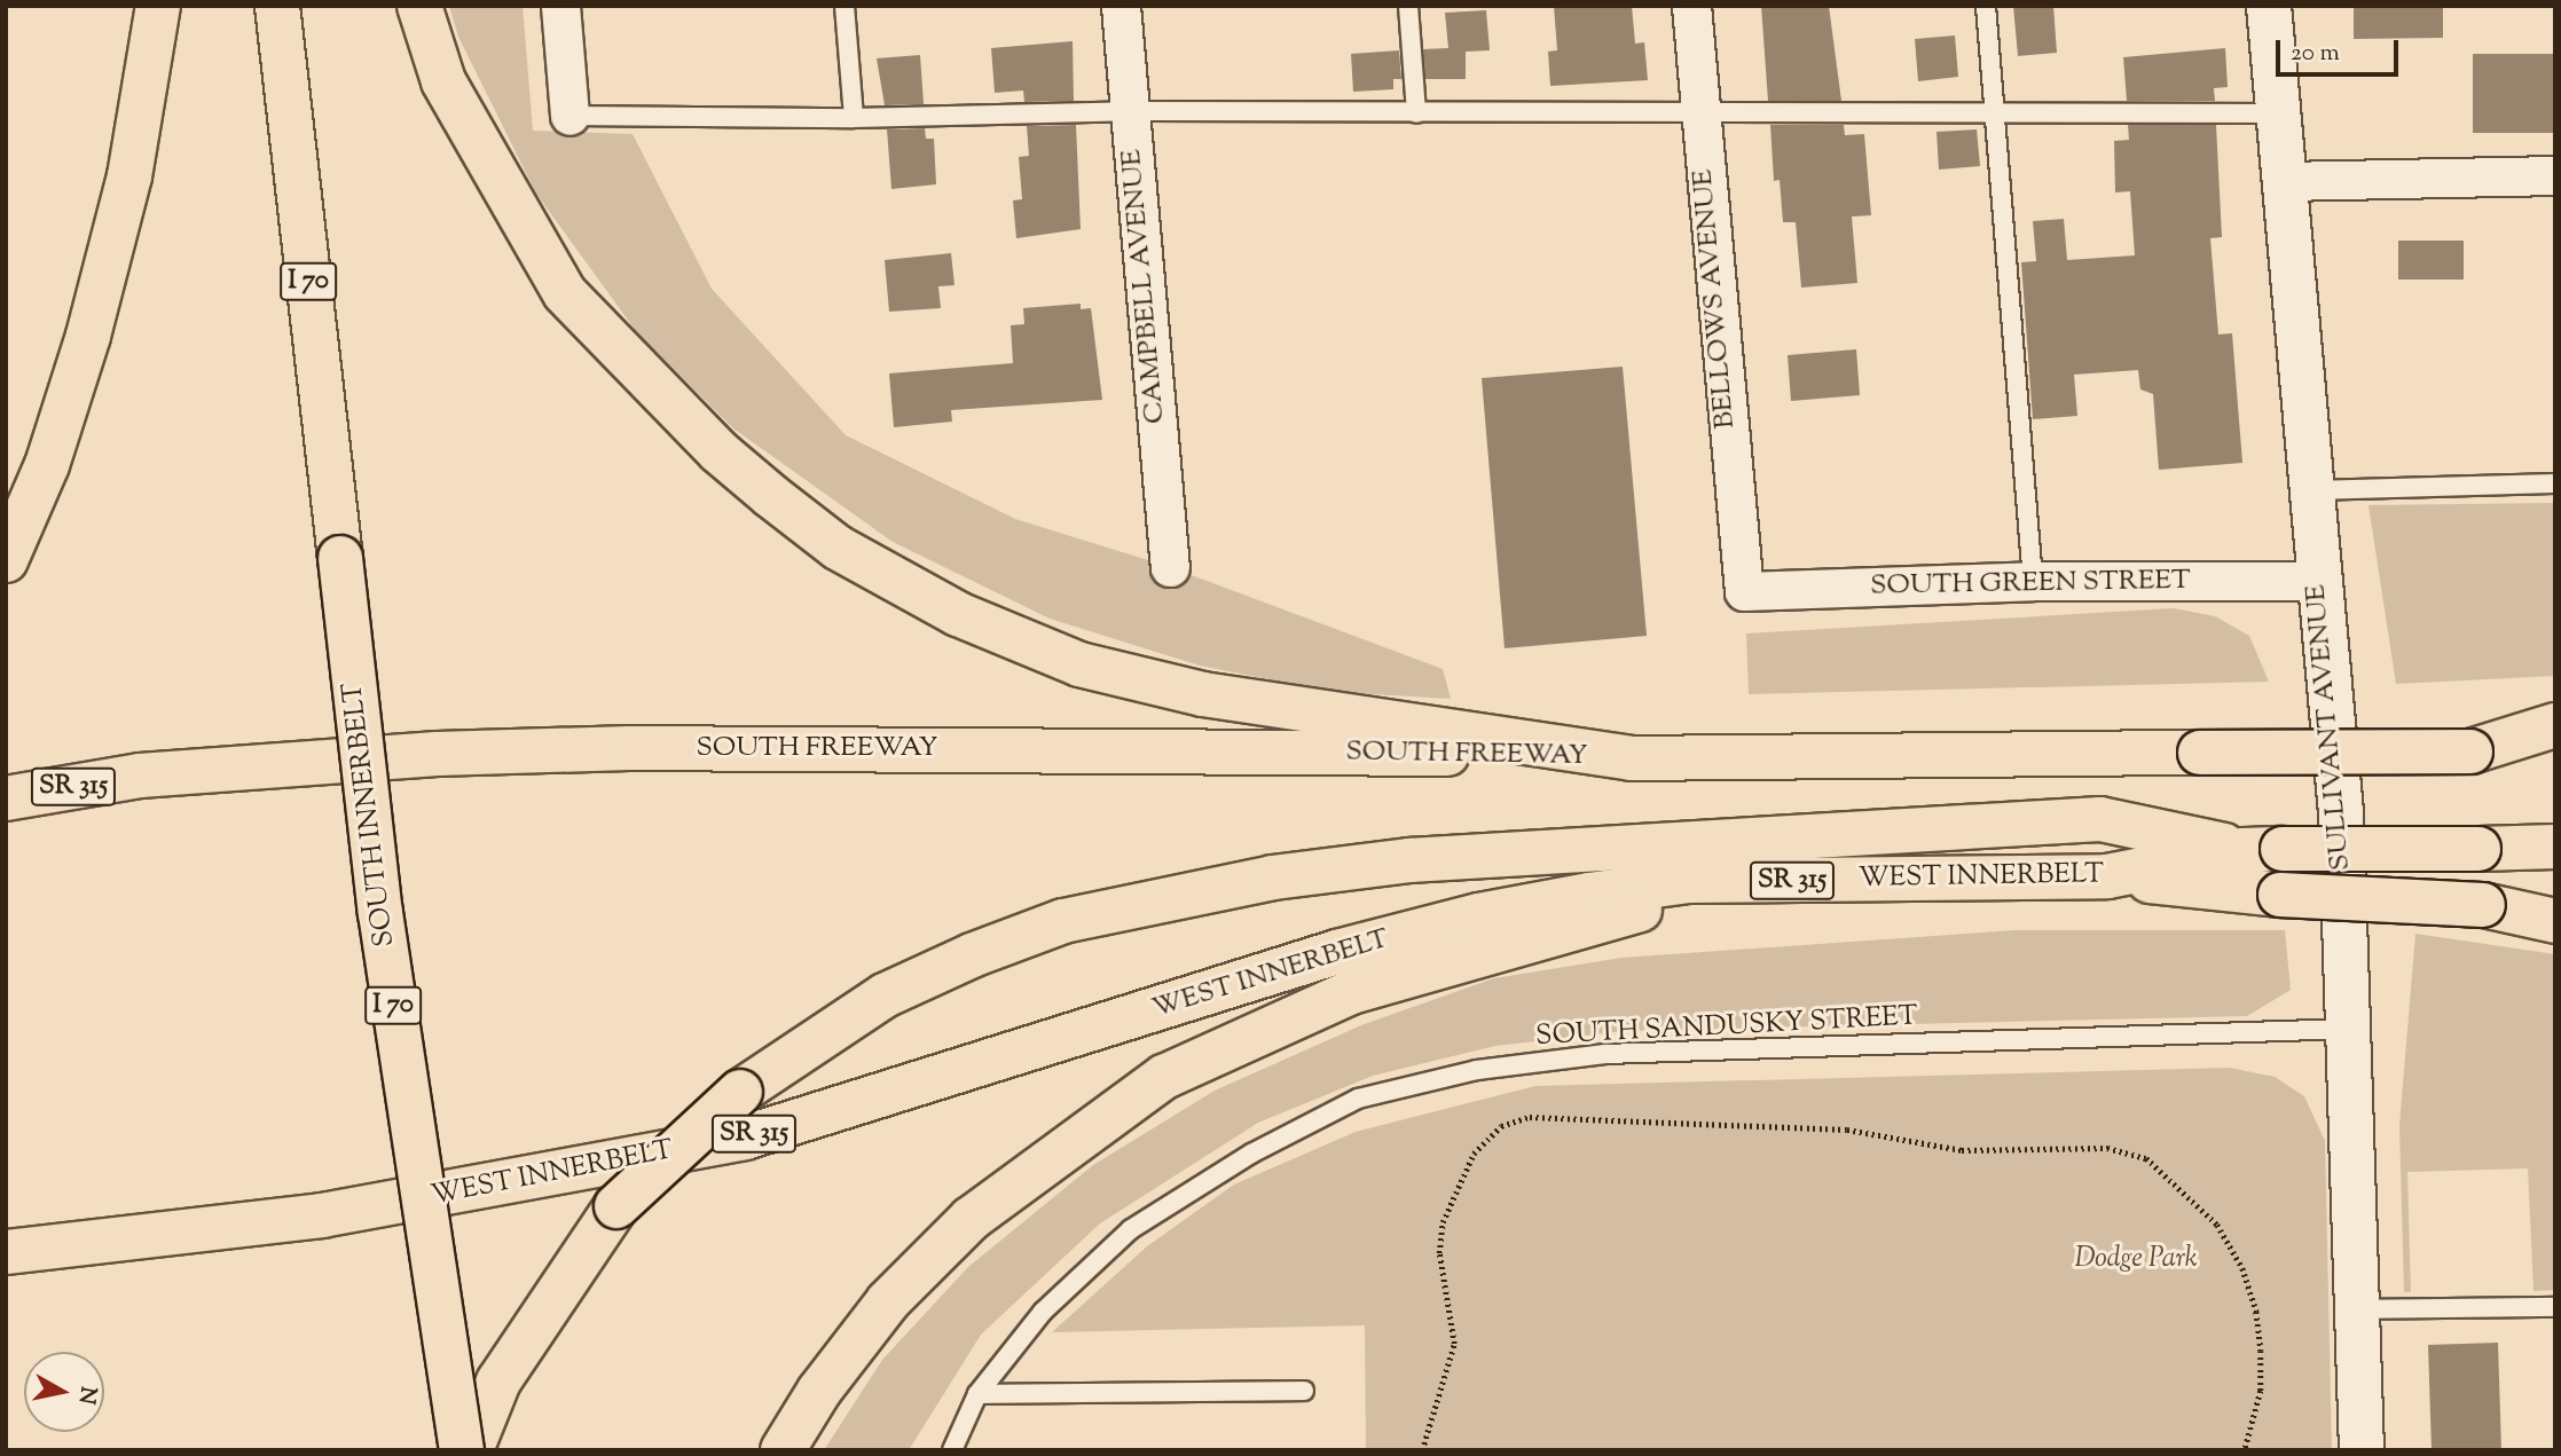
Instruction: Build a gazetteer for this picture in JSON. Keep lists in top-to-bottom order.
{
  "streets": {
    "highway": [
      "I 70",
      "SOUTH FREEWAY",
      "SR 315",
      "SOUTH INNERBELT",
      "WEST INNERBELT"
    ],
    "street": [
      "CAMPBELL AVENUE",
      "BELLOWS AVENUE",
      "SOUTH GREEN STREET",
      "SULLIVANT AVENUE"
    ],
    "lane": ["SOUTH SANDUSKY STREET"]
  },
  "crossings": [
    ["BELLOWS AVENUE", "SOUTH GREEN STREET"],
    ["SOUTH GREEN STREET", "SULLIVANT AVENUE"],
    ["SULLIVANT AVENUE", "SOUTH SANDUSKY STREET"],
    ["SOUTH FREEWAY", "SR 315"]
  ],
  "parks": ["Dodge Park"],
  "scale_bar": "20 m",
  "north": "right"
}
